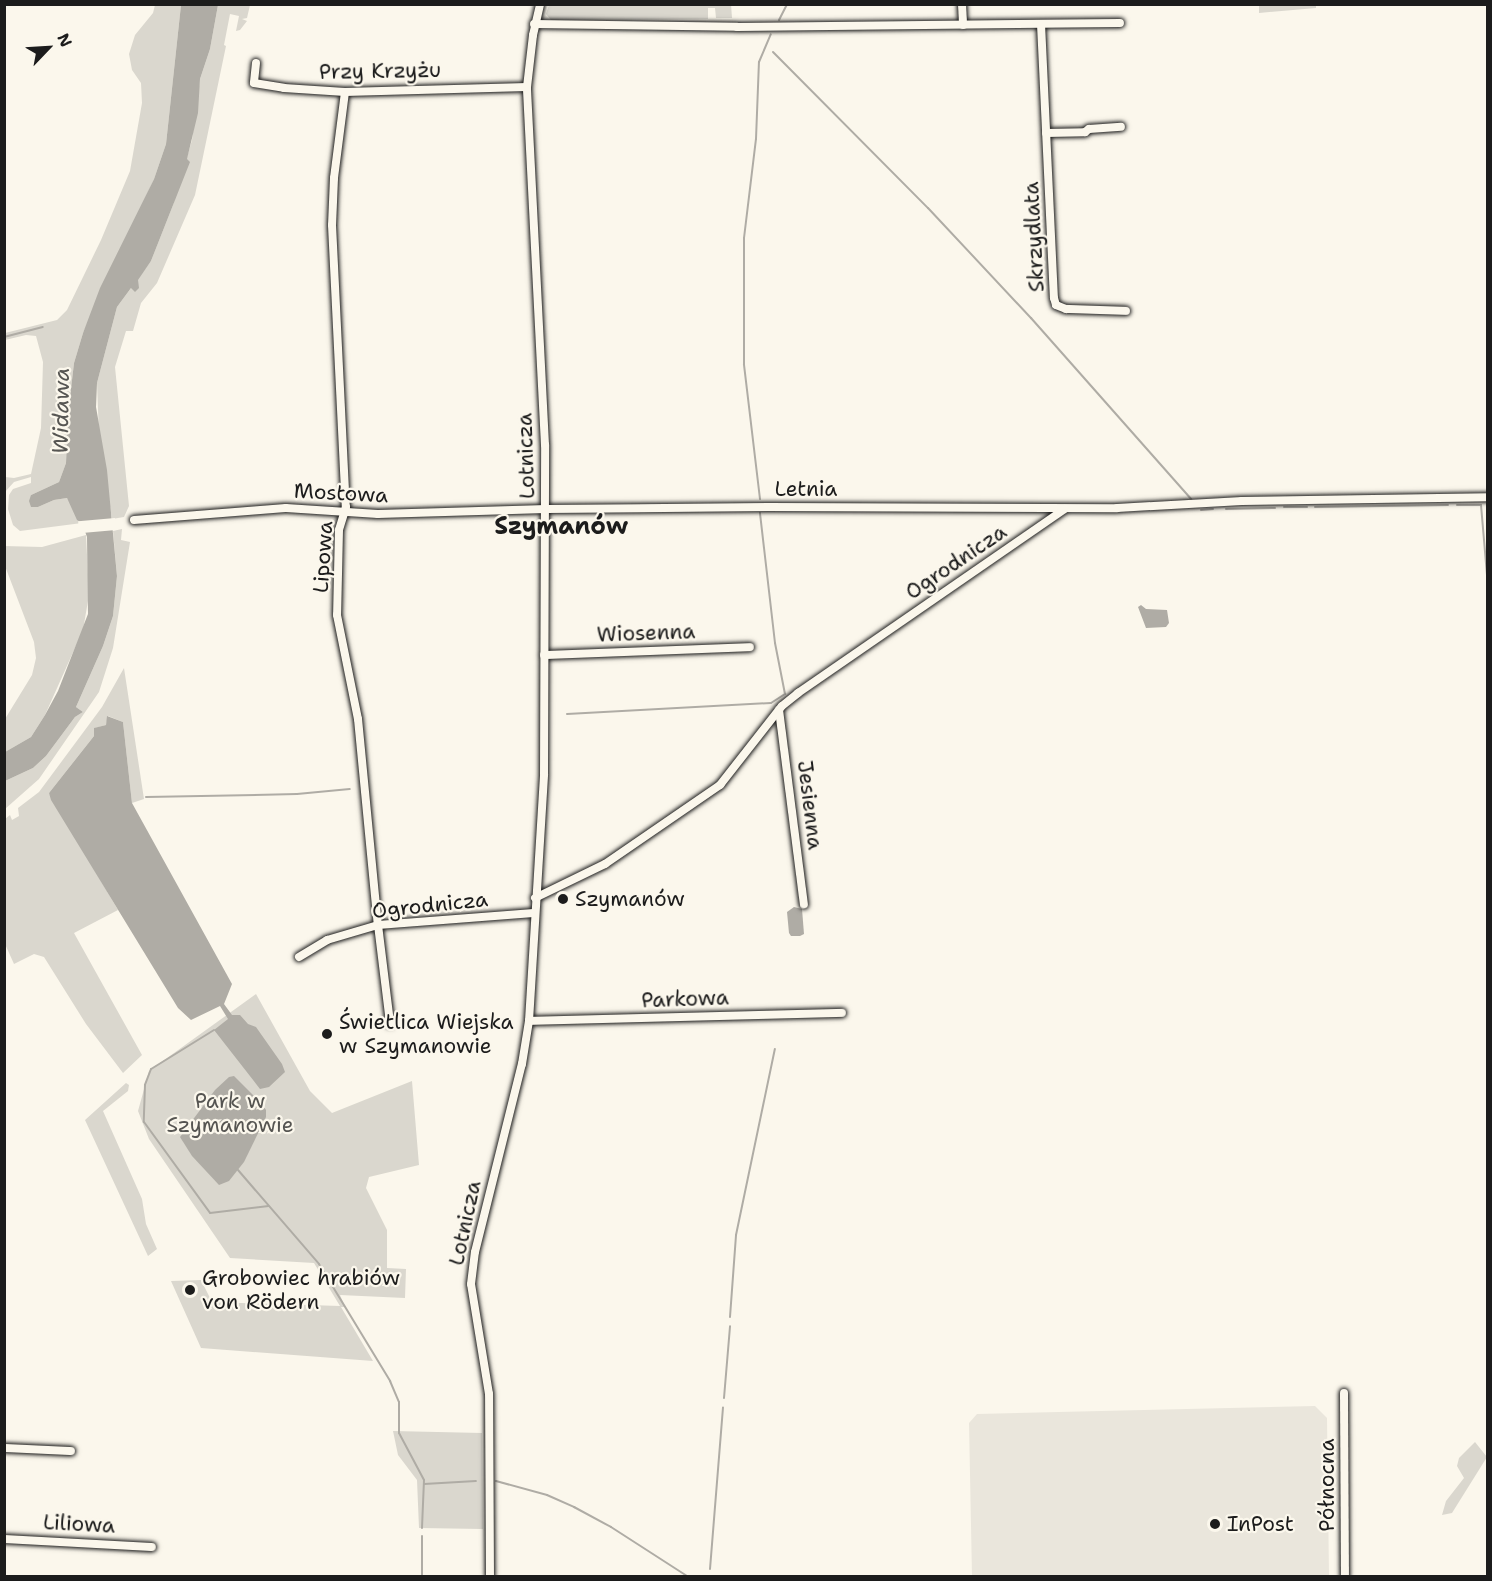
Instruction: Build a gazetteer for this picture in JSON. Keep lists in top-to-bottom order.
{
  "streets": {
    "street": [
      "Przy Krzyżu",
      "Skrzydlata",
      "Lotnicza",
      "Letnia",
      "Mostowa",
      "Lipowa",
      "Ogrodnicza",
      "Wiosenna",
      "Jesienna",
      "Parkowa",
      "Północna",
      "Liliowa"
    ]
  },
  "crossings": [
    ["Przy Krzyżu", "Lotnicza"],
    ["Przy Krzyżu", "Lipowa"],
    ["Lotnicza", "Letnia"],
    ["Lotnicza", "Mostowa"],
    ["Lotnicza", "Ogrodnicza"],
    ["Lotnicza", "Wiosenna"],
    ["Lotnicza", "Parkowa"],
    ["Letnia", "Mostowa"],
    ["Letnia", "Ogrodnicza"],
    ["Mostowa", "Lipowa"],
    ["Lipowa", "Ogrodnicza"],
    ["Ogrodnicza", "Jesienna"]
  ],
  "districts": ["Szymanów"],
  "water": ["Widawa"],
  "parks": ["Park w Szymanowie"],
  "places": [
    "Szymanów",
    "Świetlica Wiejska w Szymanowie",
    "Grobowiec hrabiów von Rödern",
    "InPost"
  ],
  "north": "top right"
}
